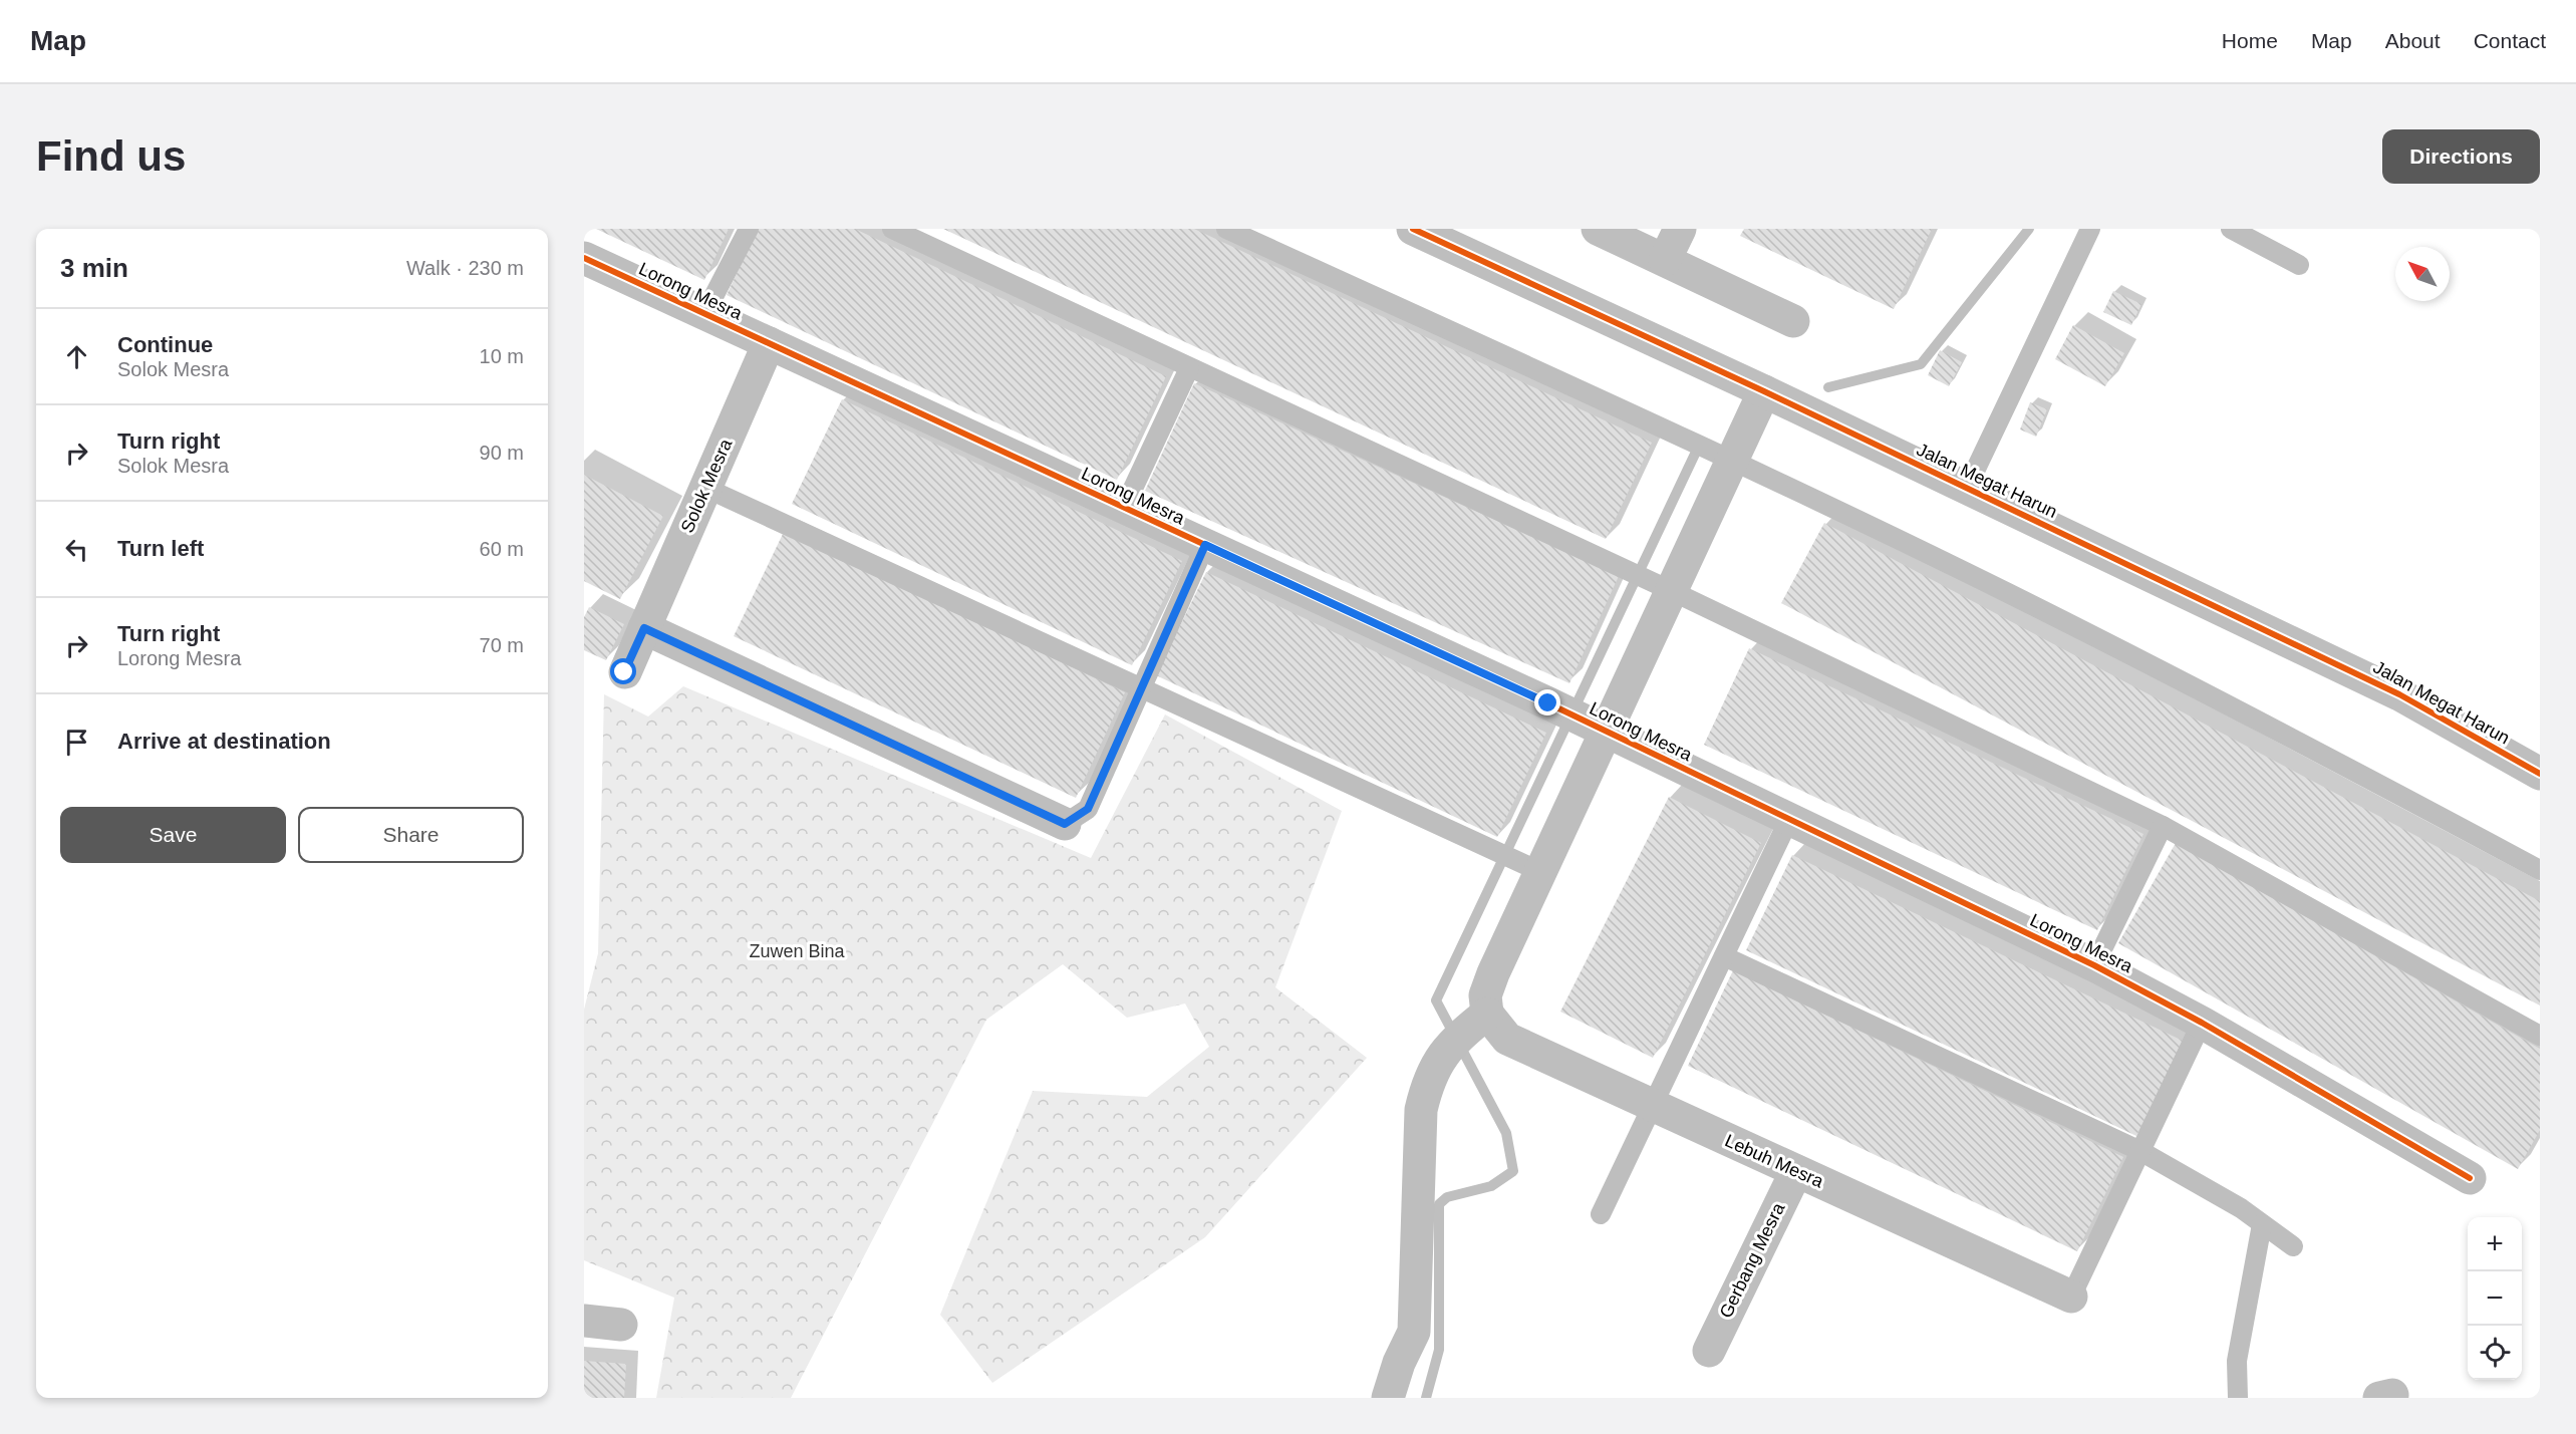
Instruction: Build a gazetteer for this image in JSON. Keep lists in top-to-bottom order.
{
  "streets": {
    "street": [
      "Lorong Mesra",
      "Jalan Megat Harun",
      "Solok Mesra",
      "Lebuh Mesra",
      "Gerbang Mesra"
    ]
  },
  "crossings": [
    ["Lorong Mesra", "Solok Mesra"],
    ["Lebuh Mesra", "Gerbang Mesra"]
  ],
  "parks": ["Zuwen Bina"],
  "north": "top left",
  "page": {
    "header": "Map",
    "nav": [
      "Home",
      "Map",
      "About",
      "Contact"
    ],
    "buttons": [
      "Directions",
      ["Save", "Share"]
    ],
    "title": "Find us",
    "heading": ["3 min", "Walk · 230 m"],
    "list": [
      ["Continue", "Solok Mesra", "10 m"],
      ["Turn right", "Solok Mesra", "90 m"],
      ["Turn left", "60 m"],
      ["Turn right", "Lorong Mesra", "70 m"],
      "Arrive at destination"
    ],
    "map_buttons": ["+", "−"]
  }
}
